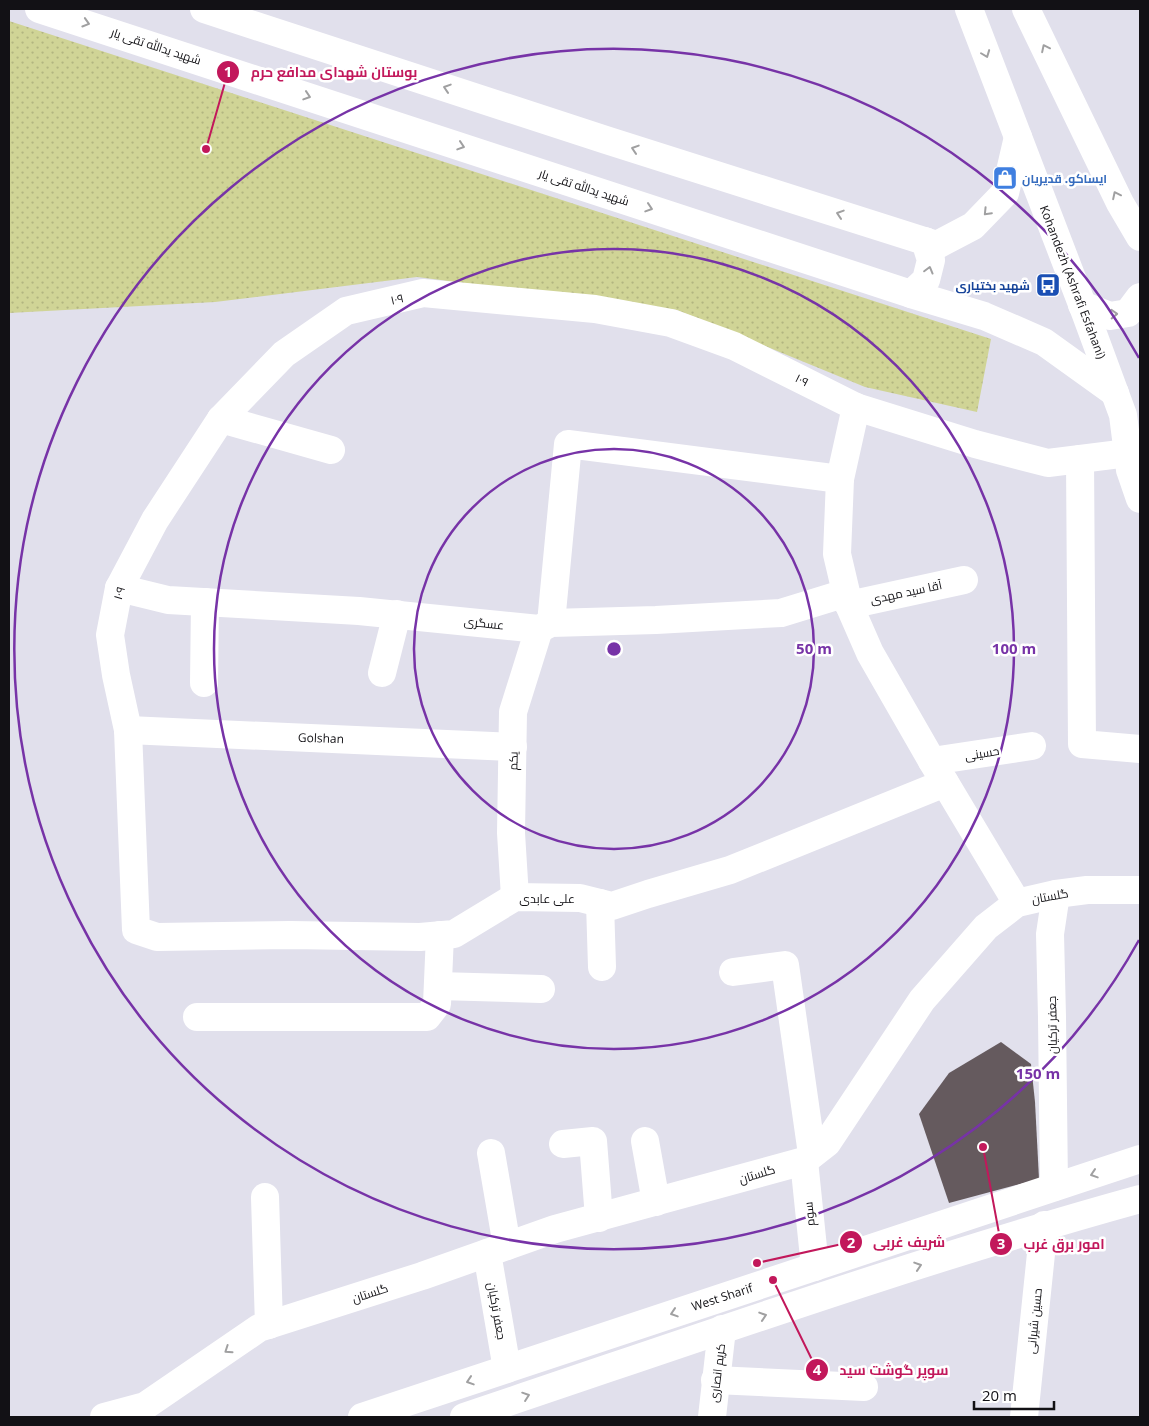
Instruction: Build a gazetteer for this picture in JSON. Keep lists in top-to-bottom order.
{
  "streets": {
    "street": [
      "شهید یدالله تقی یار",
      "Kohandezh (Ashrafi Esfahani)",
      "۱۰۹",
      "آقا سید مهدی",
      "عسگری",
      "Golshan",
      "حسینی",
      "یکم",
      "گلستان",
      "علی عابدی",
      "جعفر ترکیان",
      "سوم",
      "West Sharif",
      "حسین شیرانی",
      "کریم انصاری"
    ]
  },
  "crossings": [
    ["شهید یدالله تقی یار", "Kohandezh (Ashrafi Esfahani)"],
    ["Kohandezh (Ashrafi Esfahani)", "۱۰۹"],
    ["۱۰۹", "عسگری"],
    ["۱۰۹", "Golshan"],
    ["۱۰۹", "علی عابدی"],
    ["آقا سید مهدی", "عسگری"],
    ["عسگری", "یکم"],
    ["Golshan", "یکم"],
    ["حسینی", "علی عابدی"],
    ["یکم", "علی عابدی"],
    ["گلستان", "جعفر ترکیان"],
    ["گلستان", "سوم"],
    ["جعفر ترکیان", "West Sharif"],
    ["سوم", "West Sharif"]
  ],
  "places": {
    "other": [
      "بوستان شهدای مدافع حرم",
      "امور برق غرب",
      "شریف غربی",
      "سوپر گوشت سید"
    ],
    "shop": ["ایساکو. قدیریان"],
    "bus stop": ["شهید بختیاری"]
  },
  "scale_bar": "20 m",
  "rings": ["50 m", "100 m", "150 m"]
}
